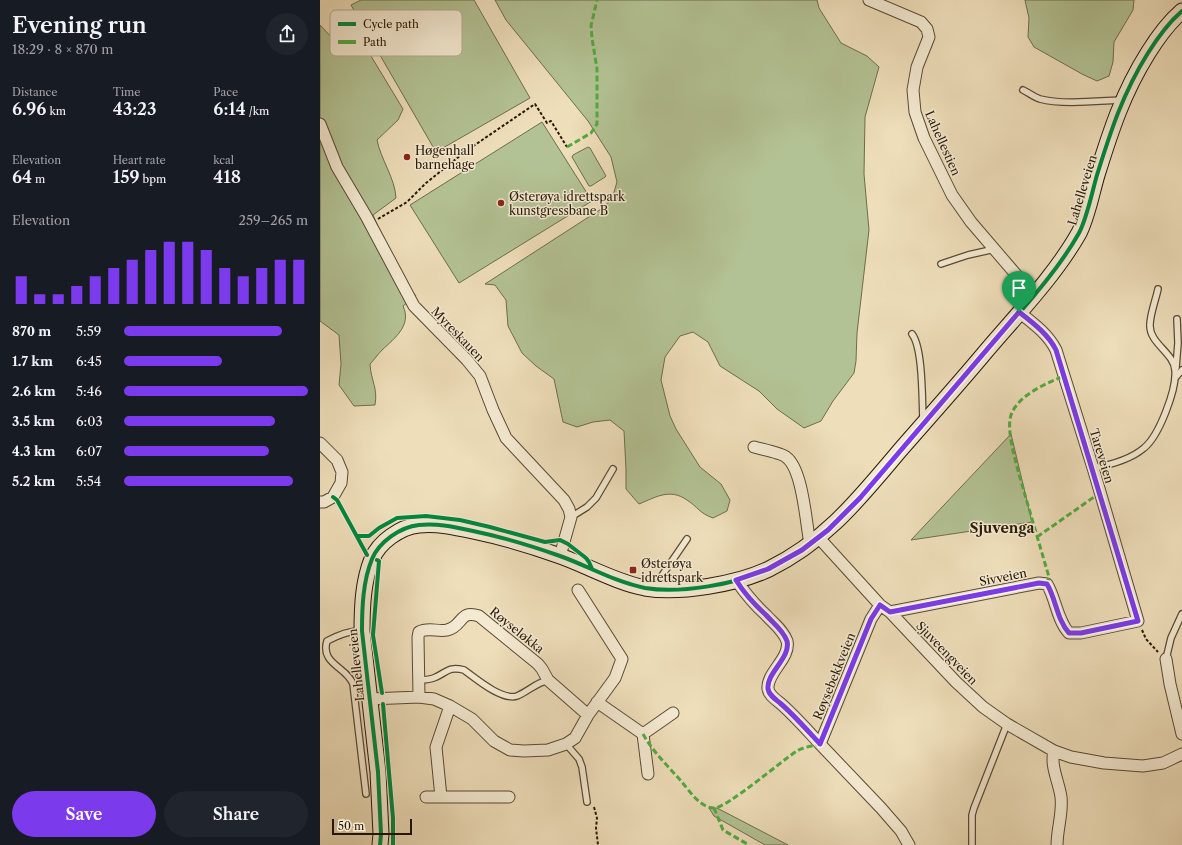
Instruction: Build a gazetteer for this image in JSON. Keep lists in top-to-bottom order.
{
  "streets": {
    "street": [
      "Lahellestien",
      "Lahelleveien",
      "Myreskauen",
      "Tareveien",
      "Sivveien",
      "Røyseløkka",
      "Sjuveengveien",
      "Røysebekkveien"
    ]
  },
  "crossings": [
    ["Lahellestien", "Lahelleveien"],
    ["Lahelleveien", "Tareveien"],
    ["Lahelleveien", "Sjuveengveien"],
    ["Tareveien", "Sivveien"],
    ["Sivveien", "Sjuveengveien"],
    ["Sjuveengveien", "Røysebekkveien"]
  ],
  "districts": ["Sjuvenga"],
  "places": {
    "other": ["Høgenhall barnehage", "Østerøya idrettspark kunstgressbane B"],
    "transit": ["Østerøya idrettspark"]
  },
  "legend": ["Cycle path", "Path"],
  "scale_bar": "50 m",
  "page": {
    "heading": ["Evening run", "18:29 · 8 × 870 m"],
    "stats": [
      ["Distance", "6.96 km"],
      ["Time", "43:23"],
      ["Pace", "6:14 /km"],
      ["Elevation", "64 m"],
      ["Heart rate", "159 bpm"],
      ["kcal", "418"]
    ],
    "chart": ["Elevation", "259–265 m"],
    "list": [
      {
        "name": "870 m",
        "note": "5:59"
      },
      {
        "name": "1.7 km",
        "note": "6:45"
      },
      {
        "name": "2.6 km",
        "note": "5:46"
      },
      {
        "name": "3.5 km",
        "note": "6:03"
      },
      {
        "name": "4.3 km",
        "note": "6:07"
      },
      {
        "name": "5.2 km",
        "note": "5:54"
      }
    ],
    "buttons": ["Save", "Share"],
    "scale": "50 m"
  }
}
